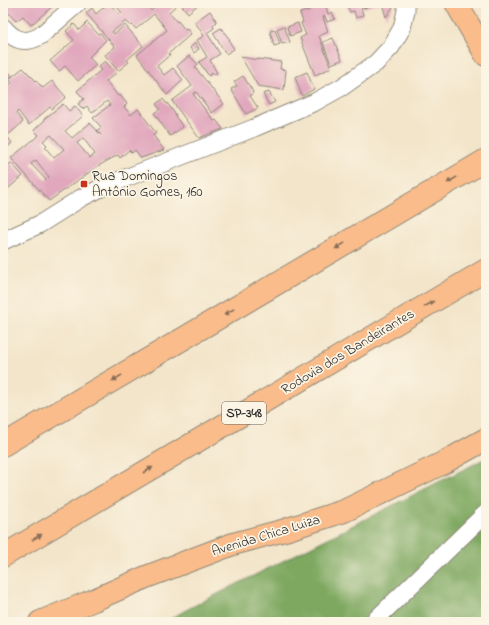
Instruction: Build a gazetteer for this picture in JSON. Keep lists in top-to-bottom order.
{
  "streets": {
    "main road": ["Rodovia dos Bandeirantes", "SP-348", "Avenida Chica Luiza"]
  },
  "places": {
    "transit": ["Rua Domingos Antônio Gomes, 160"]
  }
}
